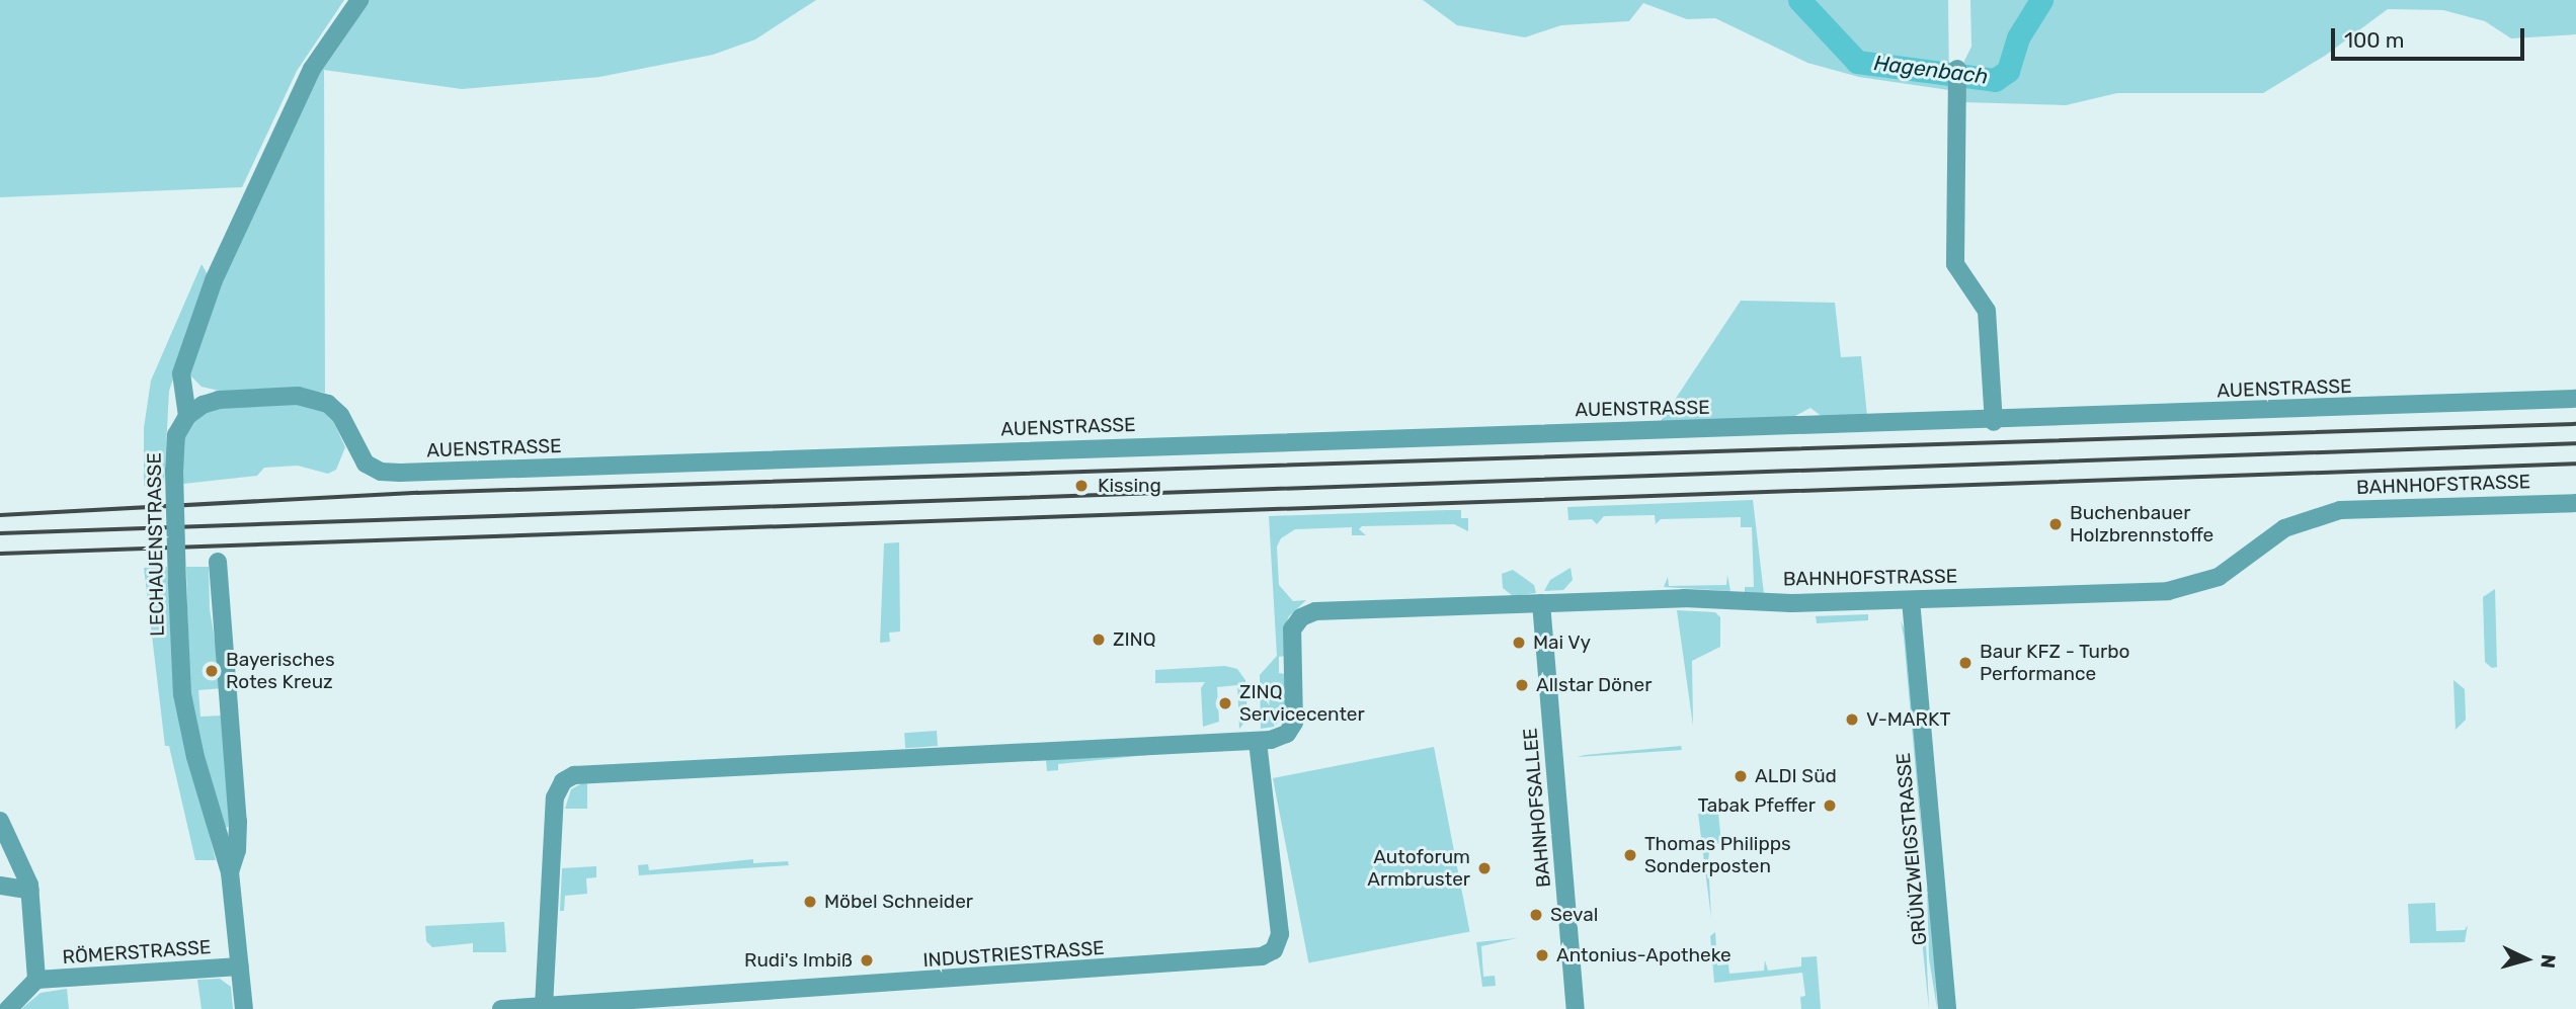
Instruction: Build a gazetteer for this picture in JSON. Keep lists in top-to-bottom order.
{
  "streets": {
    "street": [
      "AUENSTRASSE",
      "BAHNHOFSTRASSE",
      "LECHAUENSTRASSE",
      "BAHNHOFSALLEE",
      "GRÜNZWEIGSTRASSE",
      "RÖMERSTRASSE",
      "INDUSTRIESTRASSE"
    ]
  },
  "crossings": [
    ["AUENSTRASSE", "LECHAUENSTRASSE"],
    ["BAHNHOFSTRASSE", "BAHNHOFSALLEE"],
    ["BAHNHOFSTRASSE", "GRÜNZWEIGSTRASSE"],
    ["BAHNHOFSTRASSE", "INDUSTRIESTRASSE"],
    ["LECHAUENSTRASSE", "RÖMERSTRASSE"]
  ],
  "water": ["Hagenbach"],
  "places": [
    "Kissing",
    "Buchenbauer Holzbrennstoffe",
    "ZINQ",
    "Mai Vy",
    "Baur KFZ - Turbo Performance",
    "Bayerisches Rotes Kreuz",
    "Allstar Döner",
    "ZINQ Servicecenter",
    "V-MARKT",
    "ALDI Süd",
    "Tabak Pfeffer",
    "Thomas Philipps Sonderposten",
    "Autoforum Armbruster",
    "Möbel Schneider",
    "Seval",
    "Antonius-Apotheke",
    "Rudi's Imbiß"
  ],
  "scale_bar": "100 m",
  "north": "right"
}
